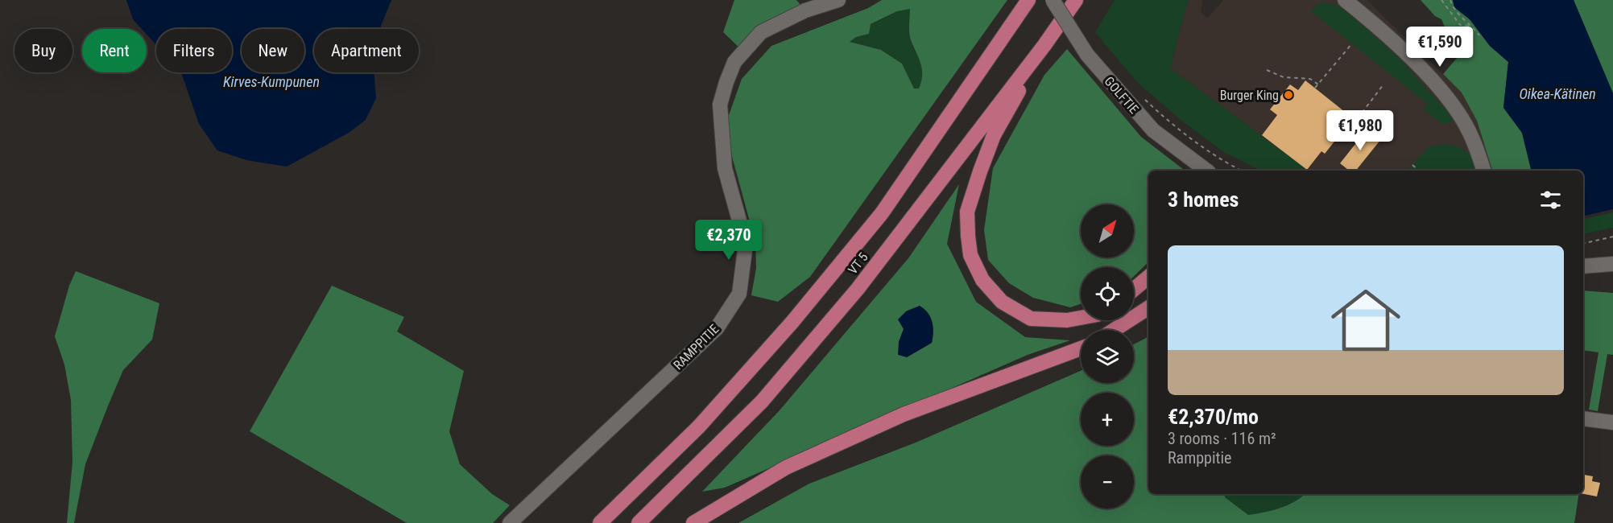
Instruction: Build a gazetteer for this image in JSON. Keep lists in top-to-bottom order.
{
  "streets": {
    "highway": ["VT 5"],
    "street": ["GOLFTIE", "RAMPPITIE"]
  },
  "water": ["Kirves-Kumpunen", "Oikea-Kätinen"],
  "places": ["Burger King"],
  "north": "top right",
  "page": {
    "price": ["€1,590", "€1,980", "€2,370"],
    "chip": [
      "Buy",
      "Rent",
      "Filters",
      "New",
      "Apartment"
    ],
    "heading": "3 homes",
    "map_buttons": ["+", "−"],
    "list": [
      {
        "name": "€2,370/mo",
        "note": "3 rooms · 116 m² · Ramppitie"
      }
    ]
  }
}
